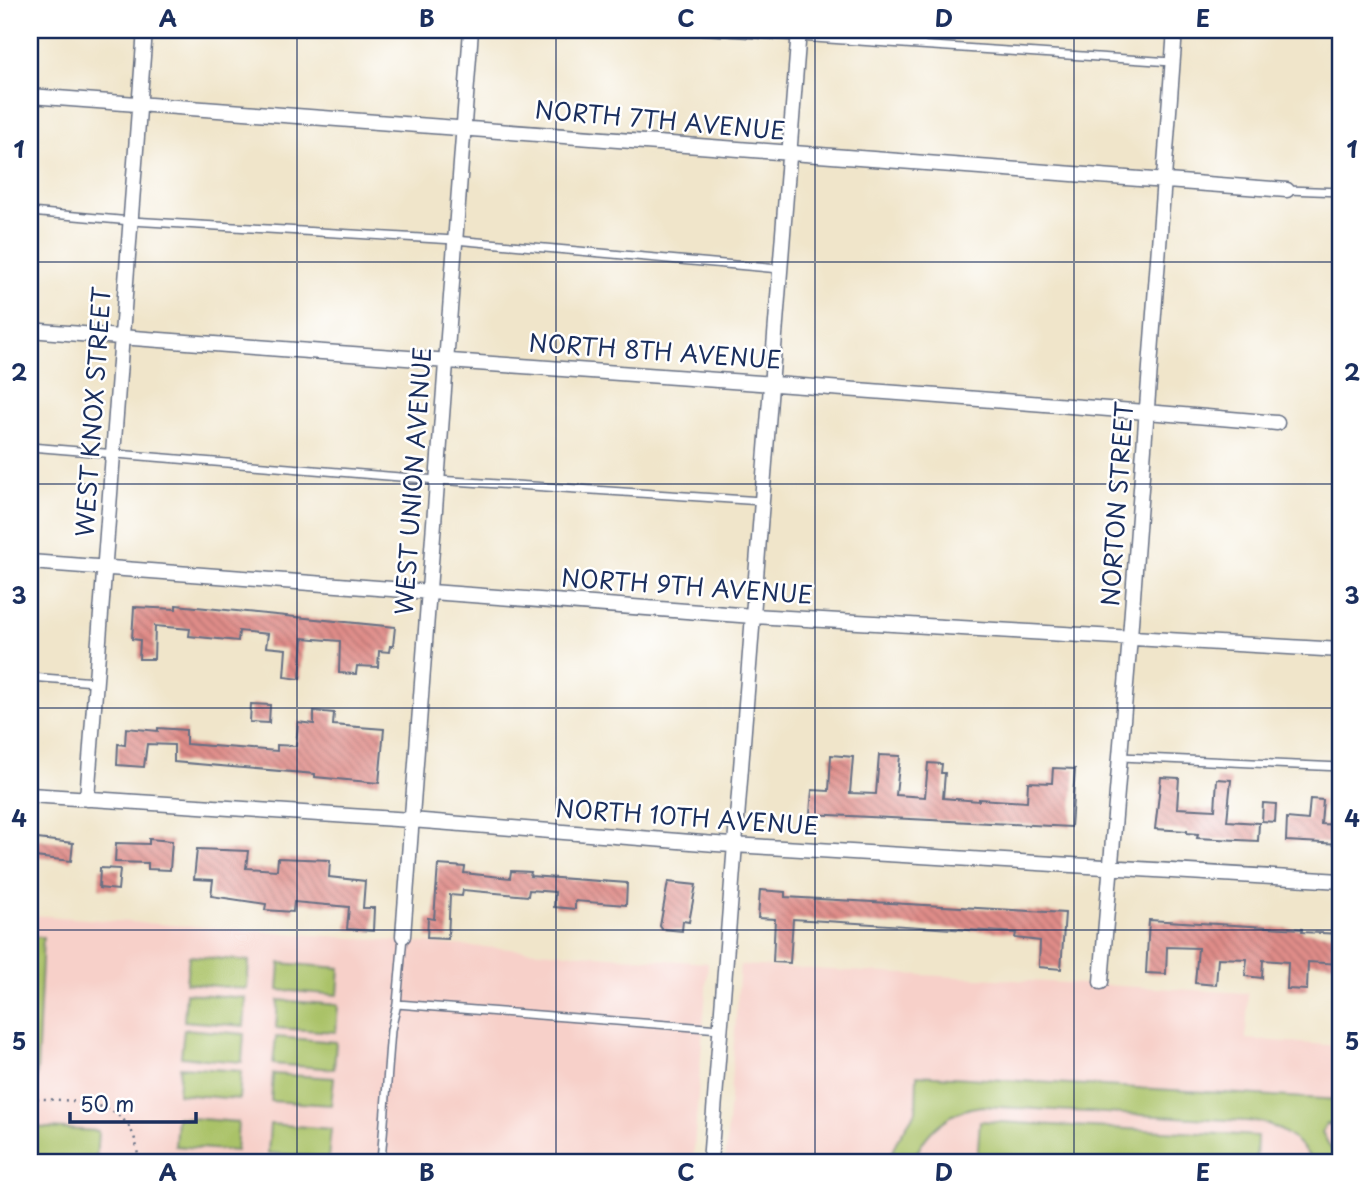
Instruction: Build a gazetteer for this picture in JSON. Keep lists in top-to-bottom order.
{
  "streets": {
    "street": [
      "NORTH 7TH AVENUE",
      "NORTH 8TH AVENUE",
      "WEST KNOX STREET",
      "WEST UNION AVENUE",
      "NORTON STREET",
      "NORTH 9TH AVENUE",
      "NORTH 10TH AVENUE"
    ]
  },
  "crossings": [
    ["NORTH 7TH AVENUE", "WEST KNOX STREET"],
    ["NORTH 7TH AVENUE", "WEST UNION AVENUE"],
    ["NORTH 7TH AVENUE", "NORTON STREET"],
    ["NORTH 8TH AVENUE", "WEST KNOX STREET"],
    ["NORTH 8TH AVENUE", "WEST UNION AVENUE"],
    ["NORTH 8TH AVENUE", "NORTON STREET"],
    ["WEST KNOX STREET", "NORTH 9TH AVENUE"],
    ["WEST KNOX STREET", "NORTH 10TH AVENUE"],
    ["WEST UNION AVENUE", "NORTH 9TH AVENUE"],
    ["WEST UNION AVENUE", "NORTH 10TH AVENUE"],
    ["NORTON STREET", "NORTH 9TH AVENUE"],
    ["NORTON STREET", "NORTH 10TH AVENUE"]
  ],
  "scale_bar": "50 m",
  "grid": {
    "columns": [
      "A",
      "B",
      "C",
      "D",
      "E"
    ],
    "rows": [
      "1",
      "2",
      "3",
      "4",
      "5"
    ]
  }
}
